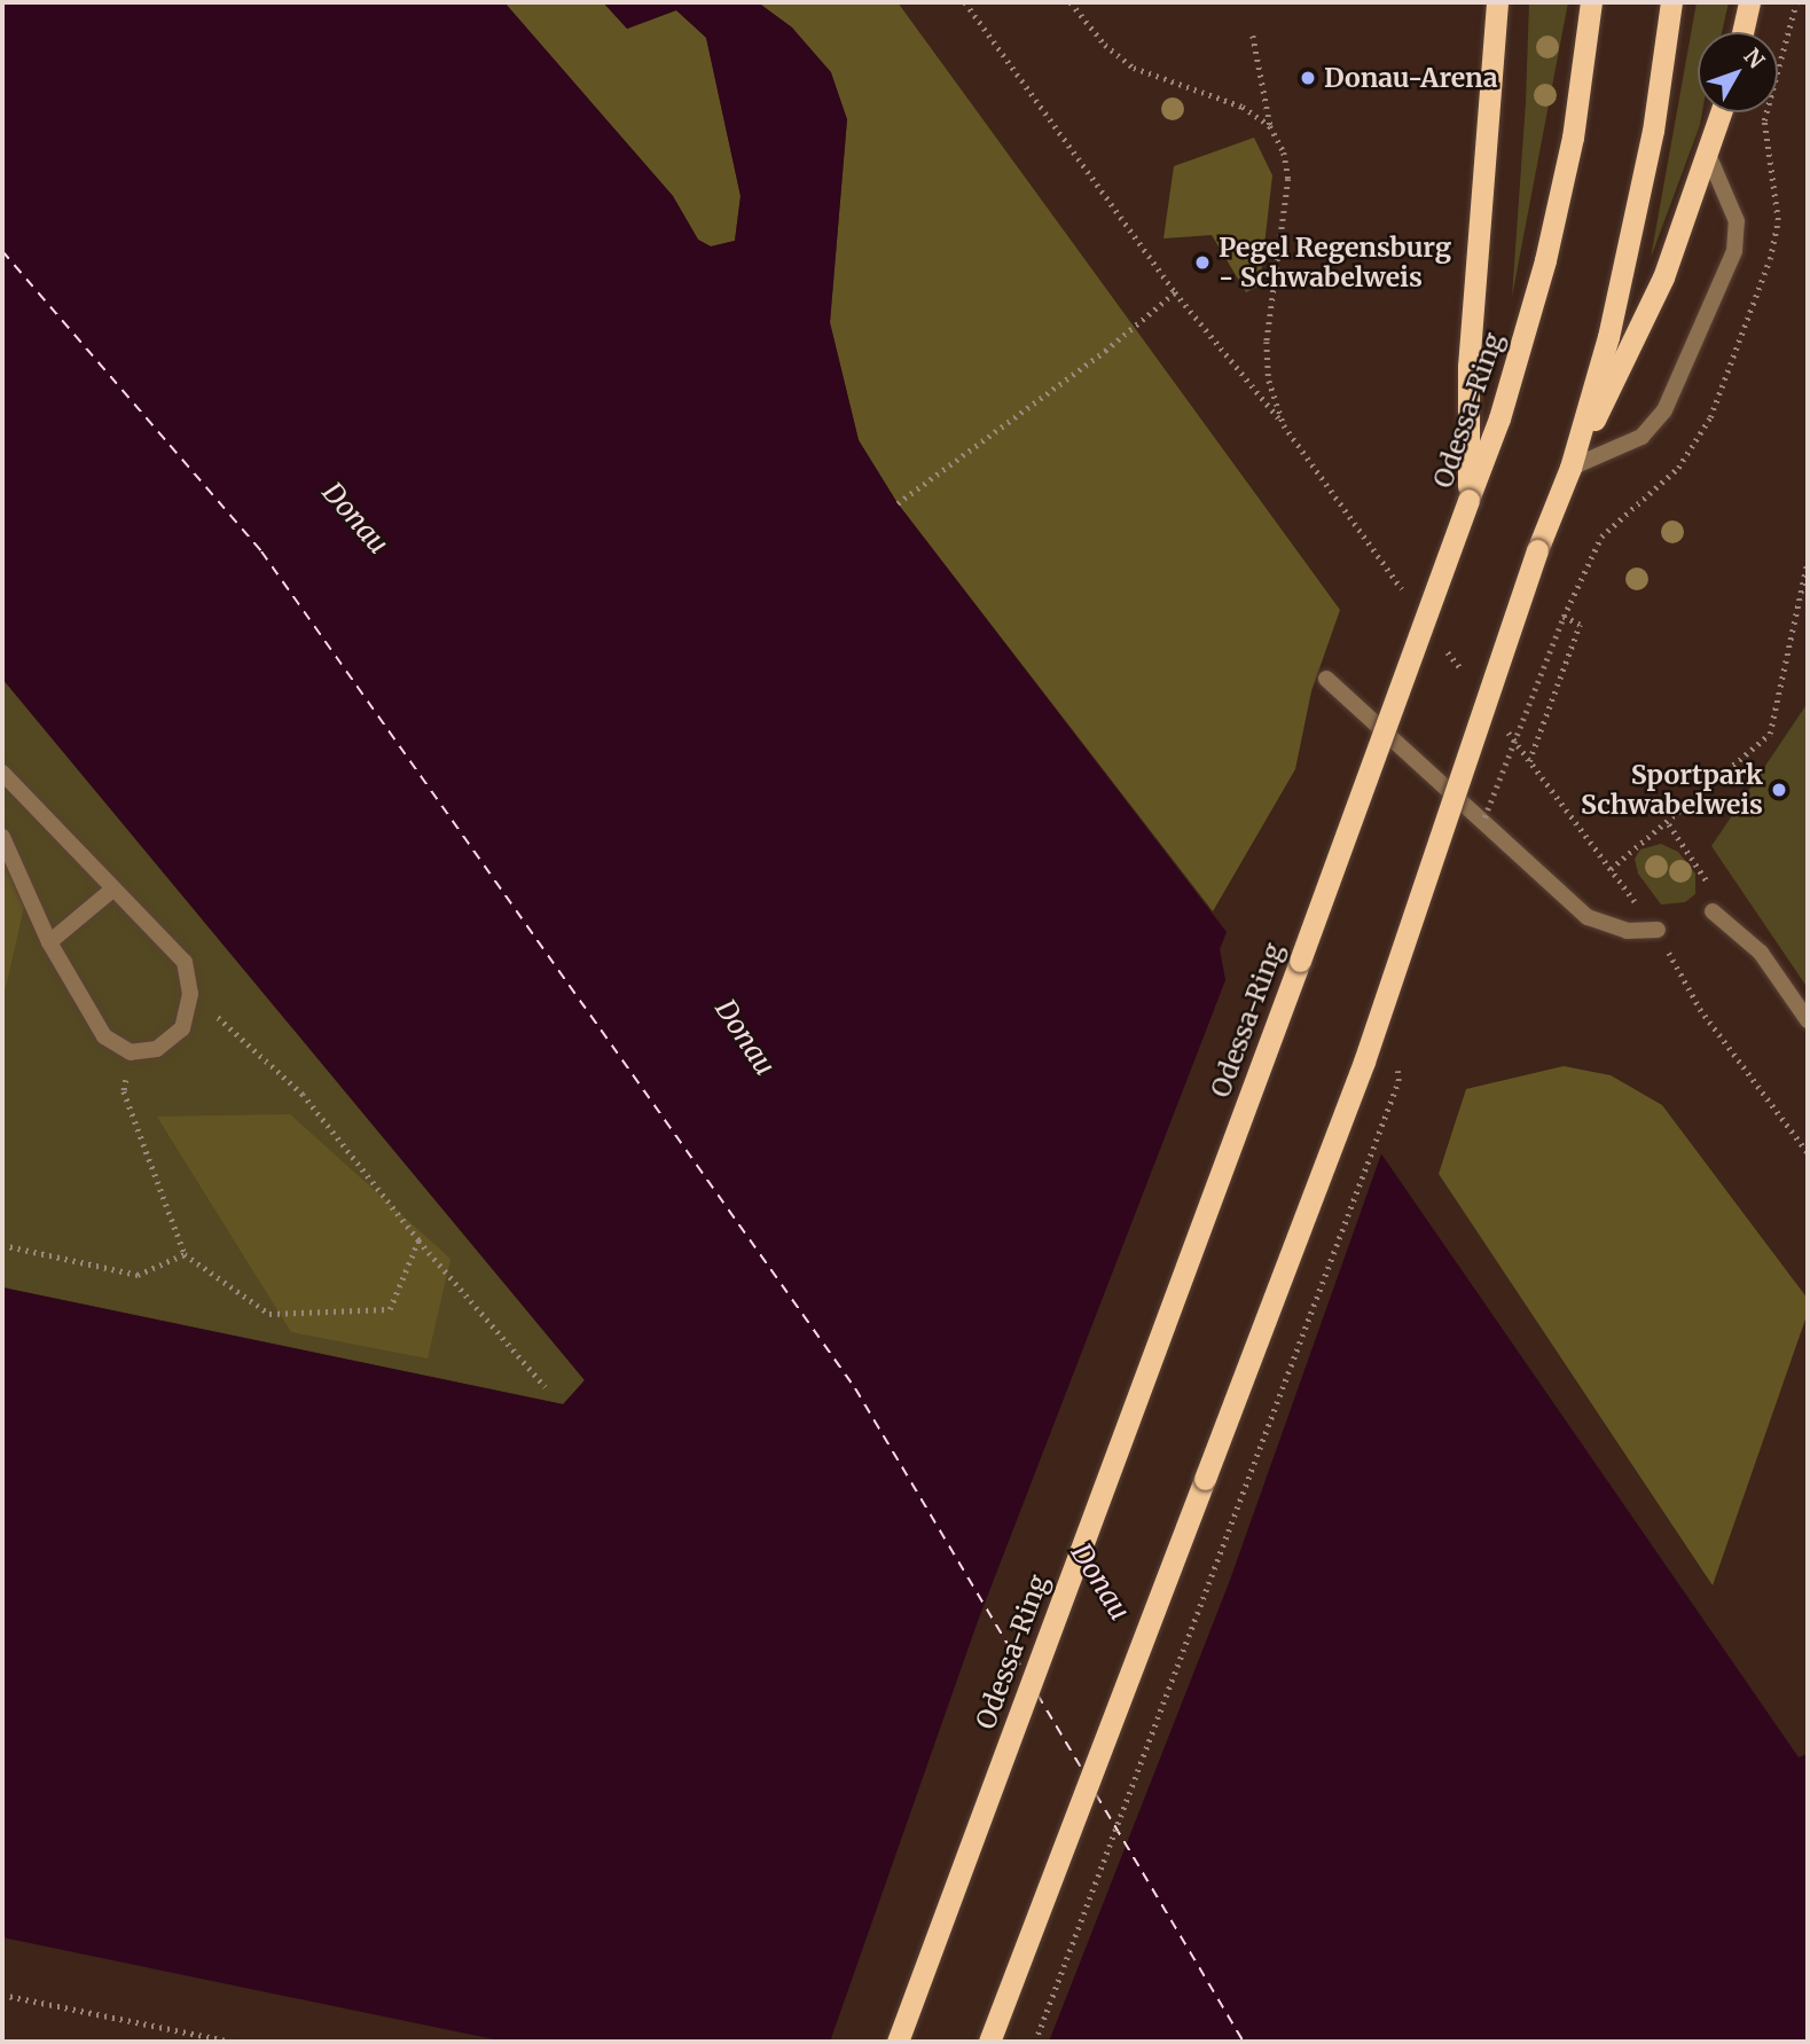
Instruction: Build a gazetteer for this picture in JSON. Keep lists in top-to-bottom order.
{
  "streets": {
    "highway": ["Odessa-Ring"]
  },
  "water": ["Donau"],
  "places": ["Donau-Arena", "Pegel Regensburg - Schwabelweis", "Sportpark Schwabelweis"],
  "north": "top right"
}
